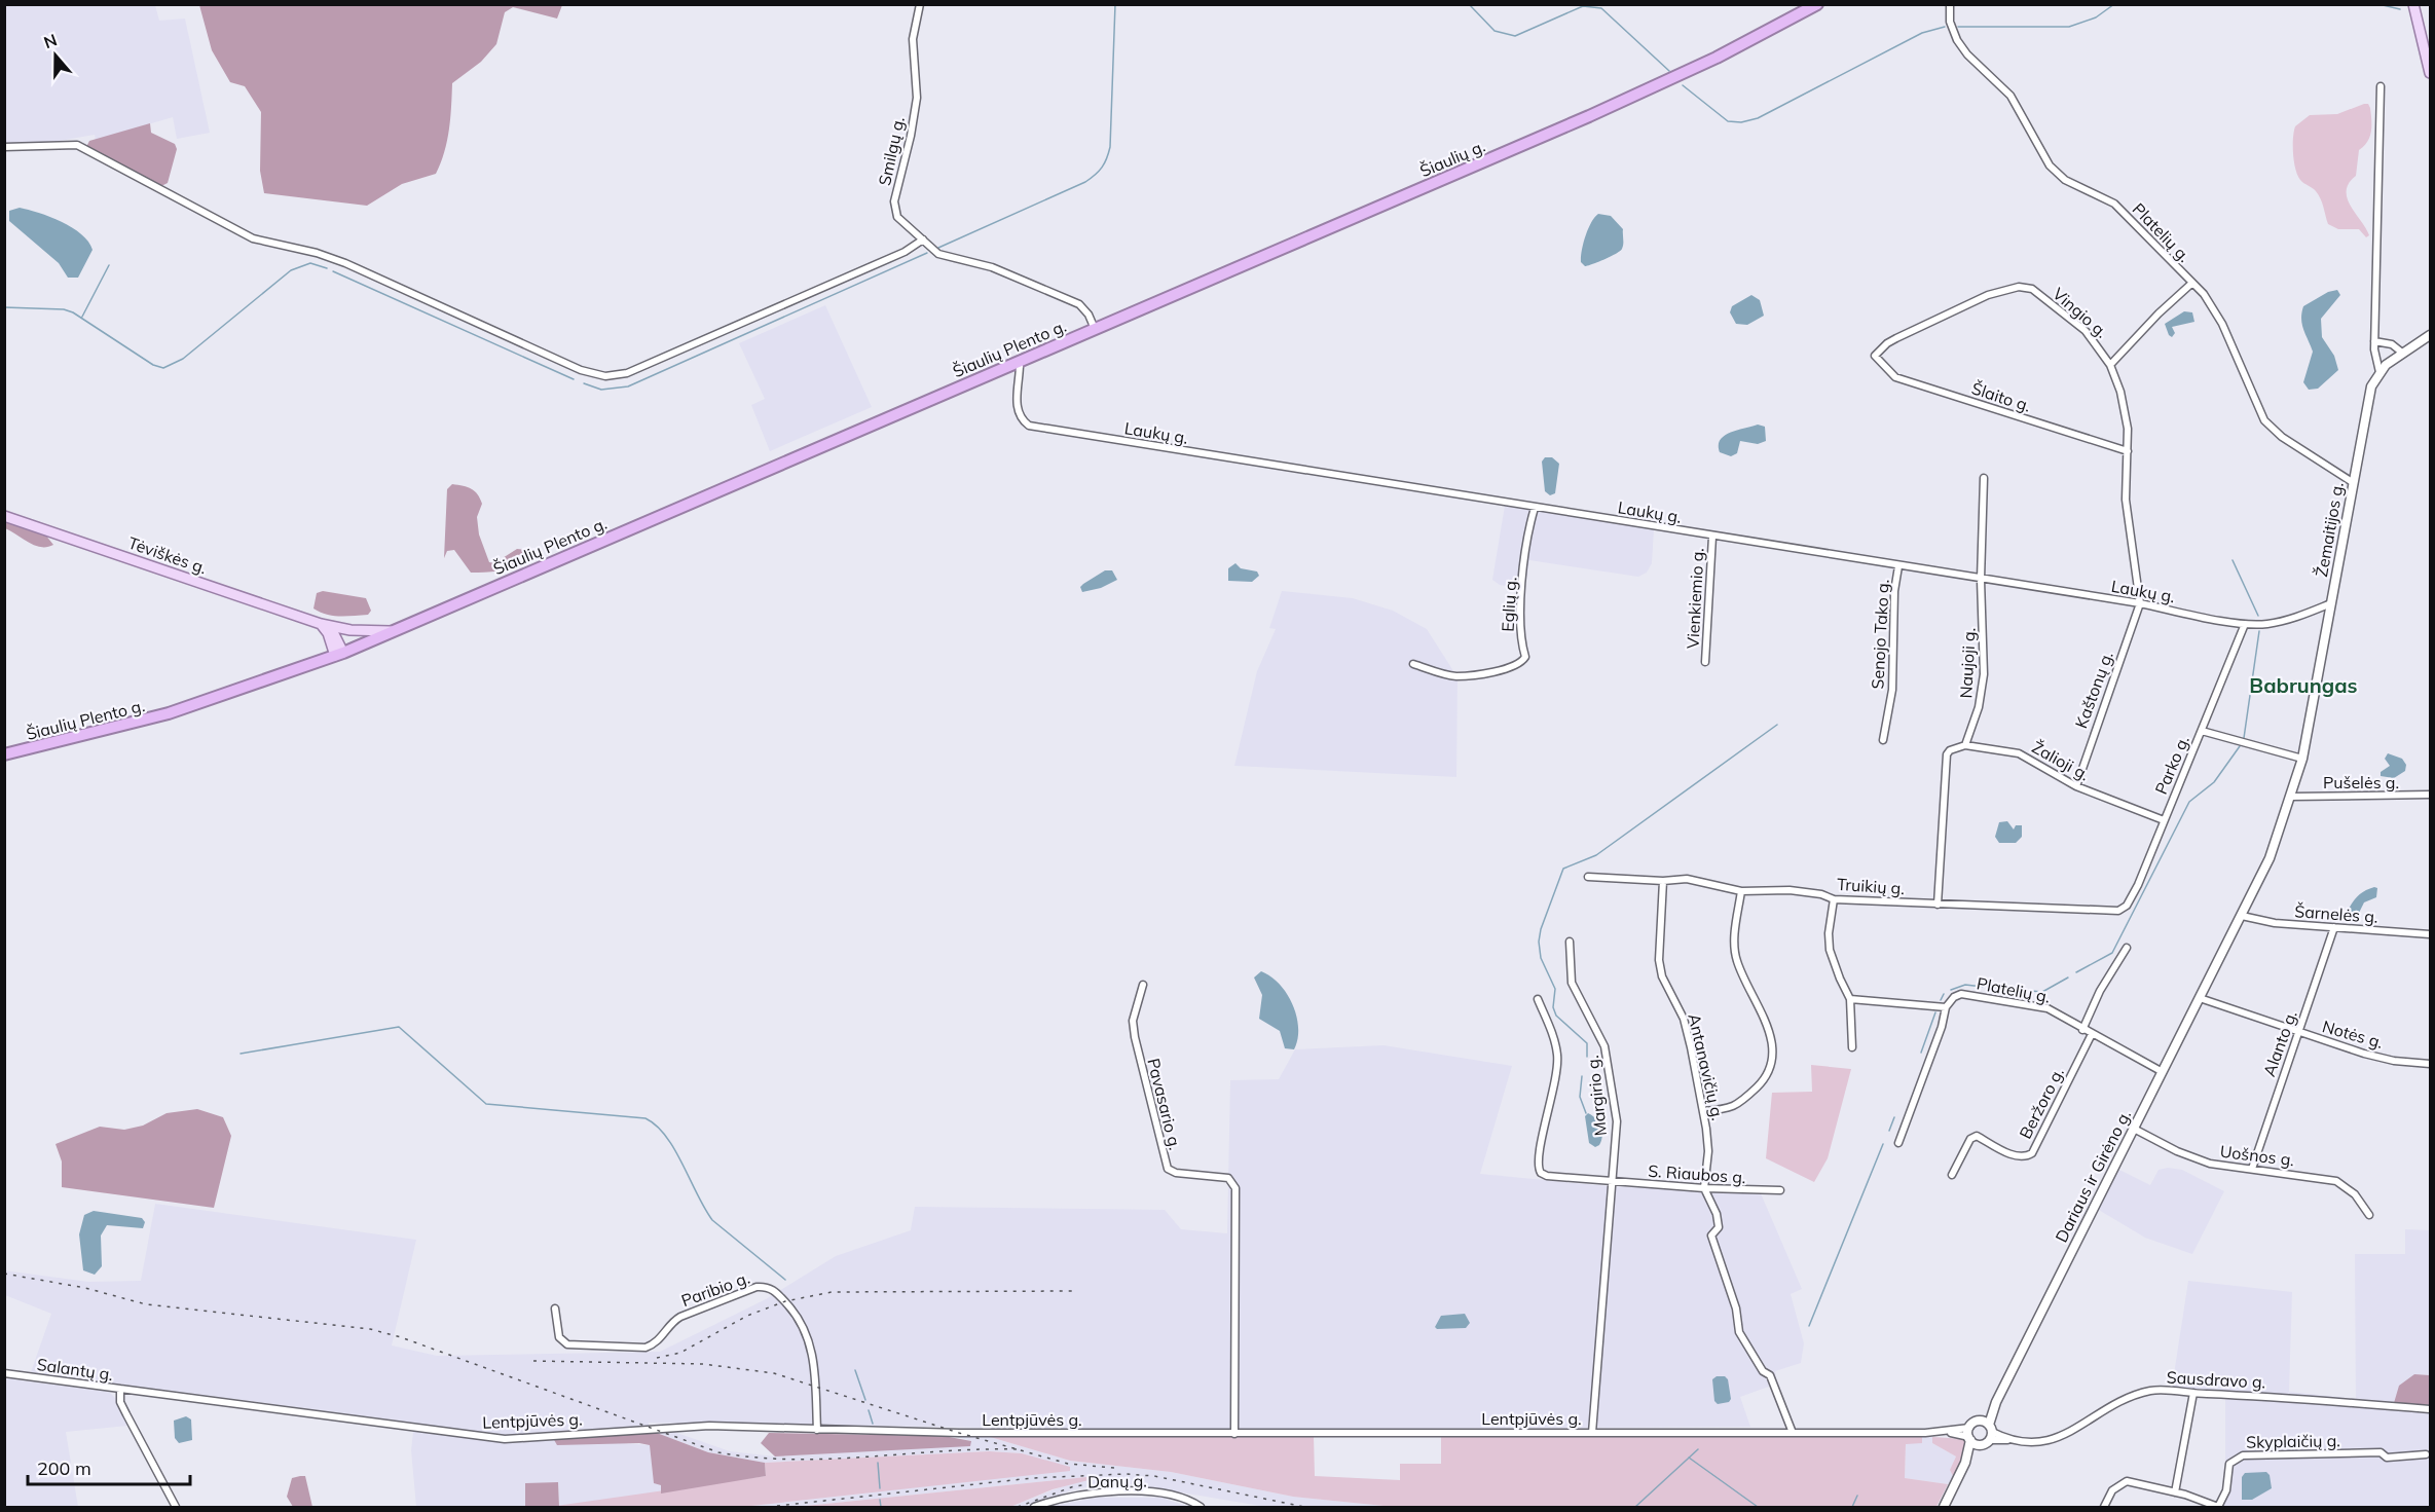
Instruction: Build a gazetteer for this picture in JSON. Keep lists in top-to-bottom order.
{
  "streets": {
    "highway": ["Šiaulių g.", "Šiaulių Plento g."],
    "main road": ["Žemaitijos g.", "Tėviškės g.", "Dariaus ir Girėno g."],
    "street": [
      "Smilgų g.",
      "Platelių g.",
      "Vingio g.",
      "Šlaito g.",
      "Laukų g.",
      "Vienkiemio g.",
      "Eglių g.",
      "Senojo Tako g.",
      "Naujoji g.",
      "Kaštonų g.",
      "Žalioji g.",
      "Parko g.",
      "Pušelės g.",
      "Truikių g.",
      "Šarnelės g.",
      "Notės g.",
      "Alanto g.",
      "Antanavičių g.",
      "Margirio g.",
      "Beržoro g.",
      "Pavasario g.",
      "Uošnos g.",
      "S. Riaubos g.",
      "Paribio g.",
      "Salantų g.",
      "Sausdravo g.",
      "Lentpjūvės g.",
      "Skyplaičių g.",
      "Danų g."
    ]
  },
  "crossings": [
    ["Smilgų g.", "Šiaulių g."],
    ["Smilgų g.", "Šiaulių Plento g."],
    ["Šiaulių g.", "Šiaulių Plento g."],
    ["Platelių g.", "Žemaitijos g."],
    ["Platelių g.", "Beržoro g."],
    ["Platelių g.", "Dariaus ir Girėno g."],
    ["Vingio g.", "Šlaito g."],
    ["Vingio g.", "Laukų g."],
    ["Vingio g.", "Kaštonų g."],
    ["Šiaulių Plento g.", "Laukų g."],
    ["Šiaulių Plento g.", "Tėviškės g."],
    ["Laukų g.", "Žemaitijos g."],
    ["Laukų g.", "Vienkiemio g."],
    ["Laukų g.", "Eglių g."],
    ["Laukų g.", "Senojo Tako g."],
    ["Laukų g.", "Naujoji g."],
    ["Laukų g.", "Kaštonų g."],
    ["Laukų g.", "Parko g."],
    ["Žemaitijos g.", "Pušelės g."],
    ["Žemaitijos g.", "Šarnelės g."],
    ["Žemaitijos g.", "Dariaus ir Girėno g."],
    ["Naujoji g.", "Žalioji g."],
    ["Kaštonų g.", "Žalioji g."],
    ["Žalioji g.", "Parko g."],
    ["Parko g.", "Truikių g."],
    ["Truikių g.", "Antanavičių g."],
    ["Šarnelės g.", "Alanto g."],
    ["Notės g.", "Alanto g."],
    ["Notės g.", "Dariaus ir Girėno g."],
    ["Alanto g.", "Uošnos g."],
    ["Antanavičių g.", "S. Riaubos g."],
    ["Margirio g.", "S. Riaubos g."],
    ["Margirio g.", "Lentpjūvės g."],
    ["Pavasario g.", "Lentpjūvės g."],
    ["Uošnos g.", "Dariaus ir Girėno g."],
    ["Dariaus ir Girėno g.", "Sausdravo g."],
    ["Dariaus ir Girėno g.", "Lentpjūvės g."],
    ["Paribio g.", "Lentpjūvės g."],
    ["Salantų g.", "Lentpjūvės g."]
  ],
  "districts": ["Babrungas"],
  "scale_bar": "200 m",
  "north": "top"
}
